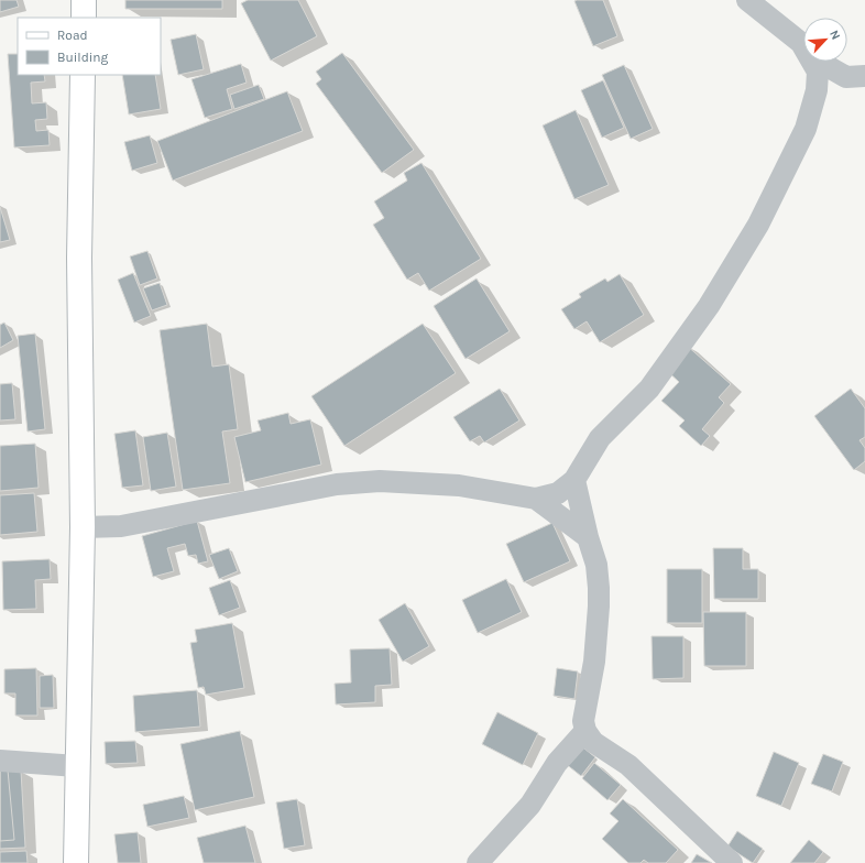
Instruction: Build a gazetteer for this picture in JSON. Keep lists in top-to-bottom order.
{
  "legend": ["Road", "Building"],
  "north": "top right"
}
